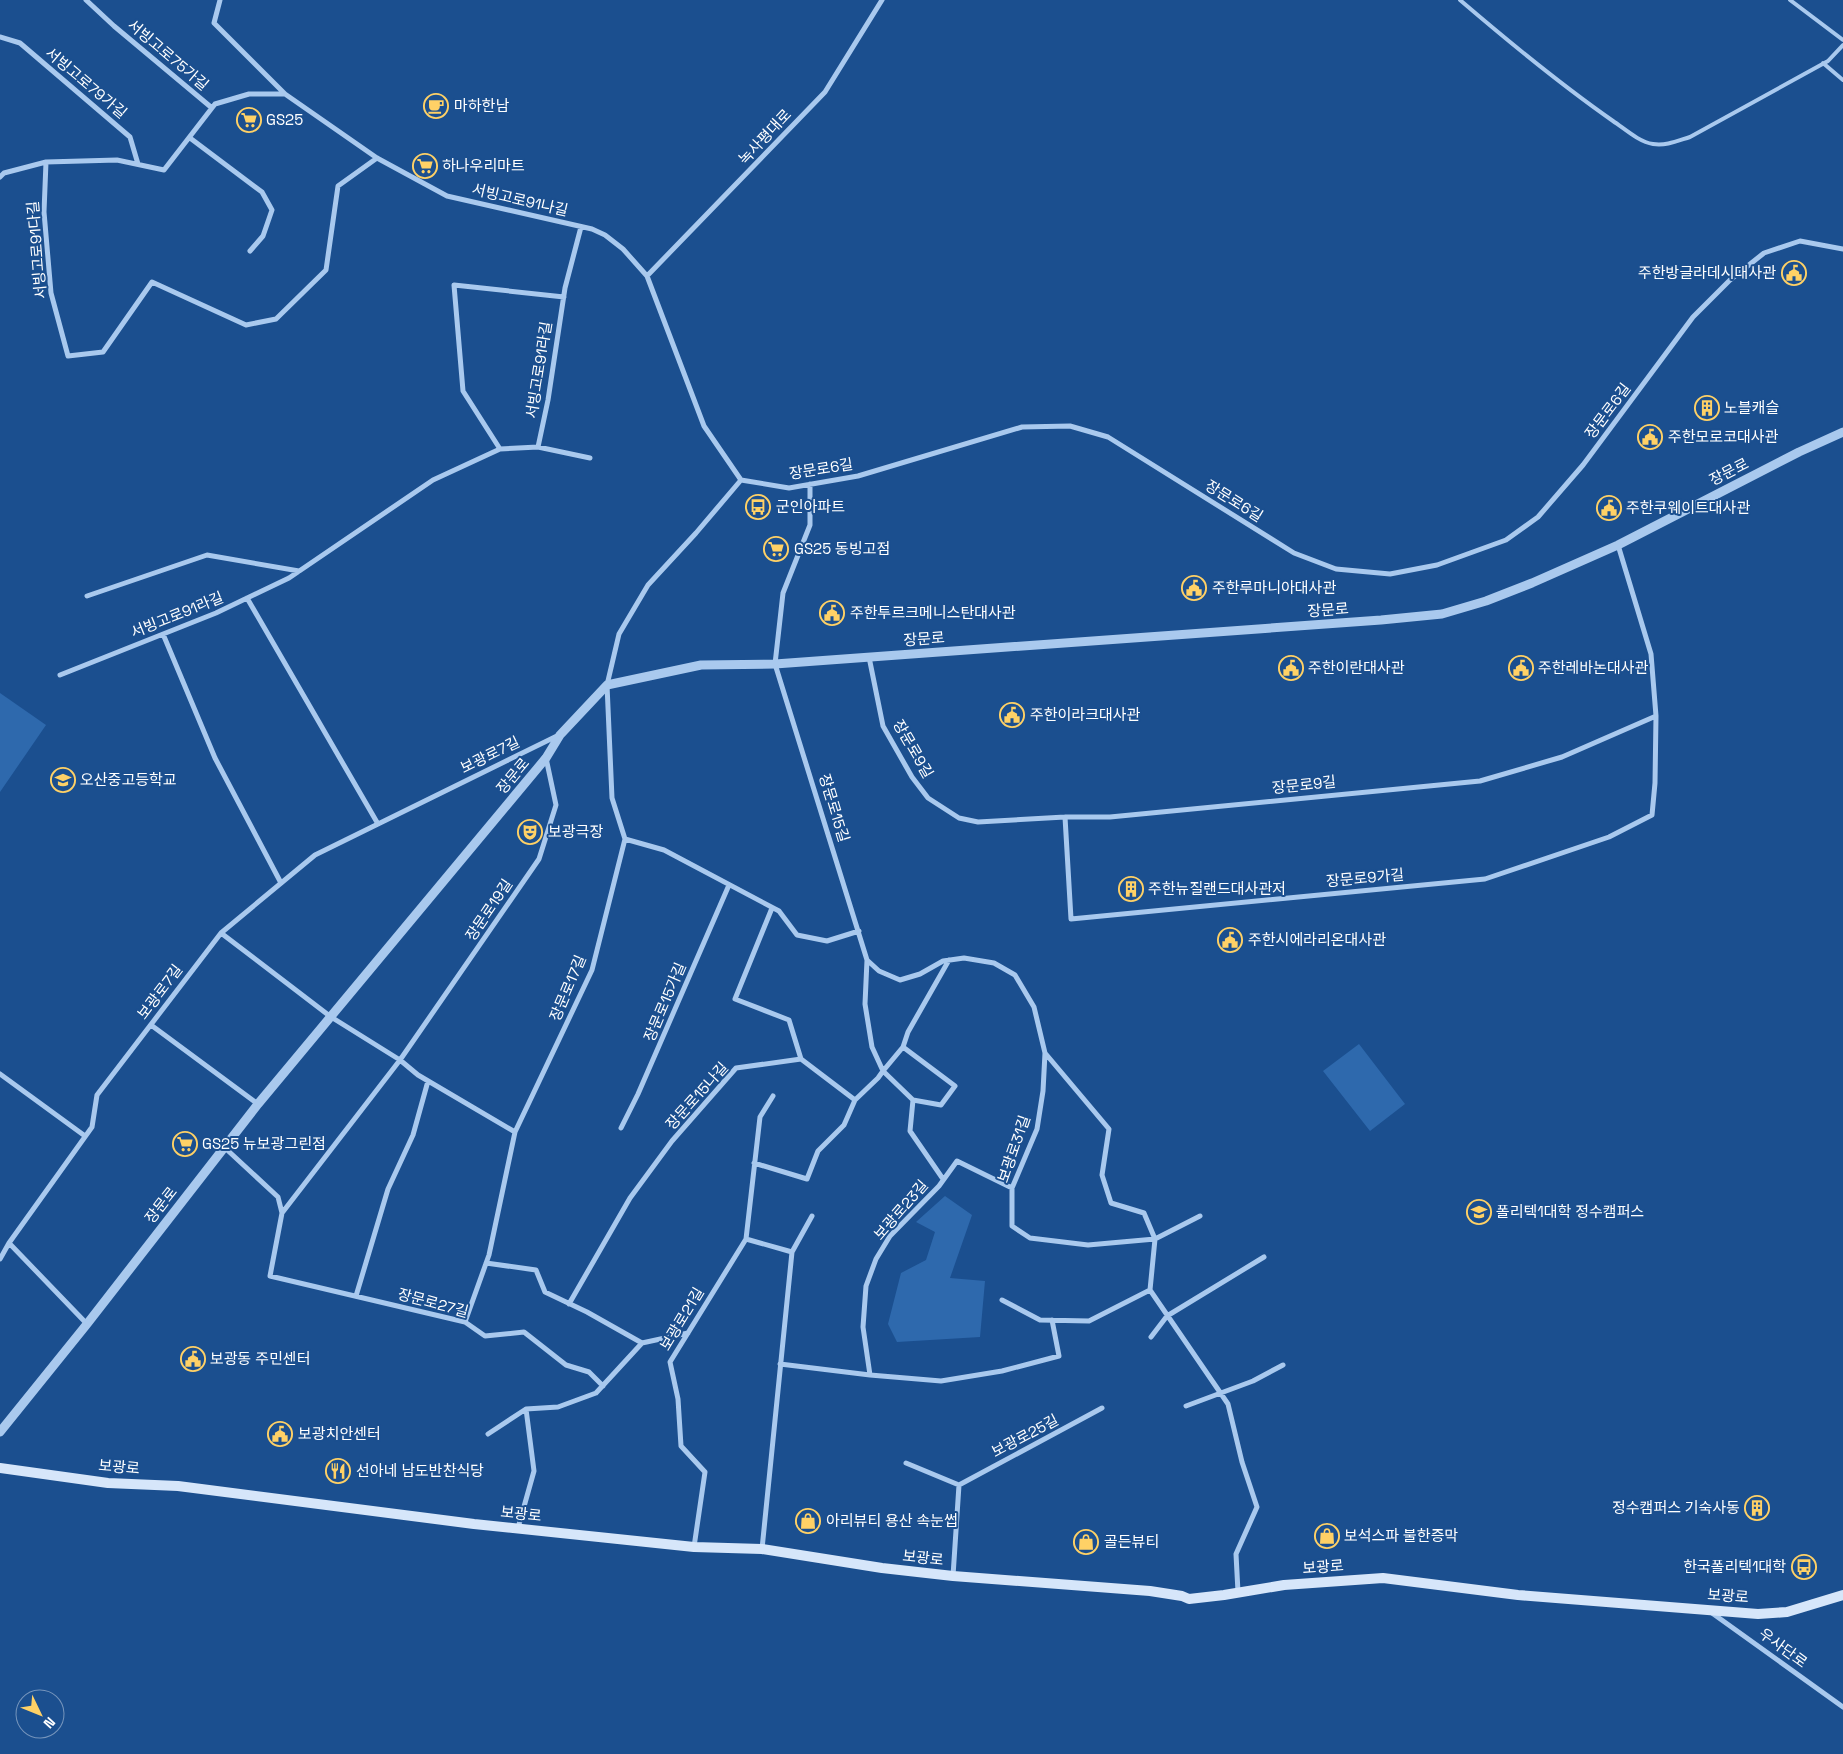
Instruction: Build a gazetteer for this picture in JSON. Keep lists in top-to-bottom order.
{
  "streets": {
    "main road": ["보광로"],
    "street": [
      "서빙고로75가길",
      "서빙고로79가길",
      "녹사평대로",
      "서빙고로91나길",
      "서빙고로91다길",
      "서빙고로91라길",
      "장문로6길",
      "장문로",
      "장문로9길",
      "보광로7길",
      "장문로15길",
      "장문로9가길",
      "장문로19길",
      "장문로17길",
      "장문로15가길",
      "장문로15나길",
      "보광로31길",
      "보광로23길",
      "장문로27길",
      "보광로21길",
      "보광로25길",
      "우사단로"
    ]
  },
  "crossings": [
    ["녹사평대로", "서빙고로91나길"],
    ["서빙고로91나길", "서빙고로91다길"],
    ["서빙고로91나길", "서빙고로91라길"],
    ["서빙고로91나길", "장문로6길"],
    ["장문로", "장문로9길"],
    ["장문로", "보광로7길"],
    ["장문로", "장문로15길"],
    ["장문로", "장문로19길"],
    ["장문로9길", "장문로9가길"],
    ["장문로15길", "보광로31길"],
    ["장문로19길", "장문로27길"],
    ["장문로17길", "장문로27길"],
    ["보광로31길", "보광로23길"],
    ["보광로21길", "보광로"],
    ["보광로", "우사단로"]
  ],
  "places": {
    "cafe": ["마하한남"],
    "supermarket": [
      "GS25",
      "하나우리마트",
      "GS25 동빙고점",
      "GS25 뉴보광그린점"
    ],
    "public building": [
      "주한방글라데시대사관",
      "주한모로코대사관",
      "주한쿠웨이트대사관",
      "주한루마니아대사관",
      "주한투르크메니스탄대사관",
      "주한이란대사관",
      "주한레바논대사관",
      "주한이라크대사관",
      "주한시에라리온대사관",
      "보광동 주민센터",
      "보광치안센터"
    ],
    "building": ["노블캐슬", "주한뉴질랜드대사관저", "정수캠퍼스 기숙사동"],
    "bus stop": ["군인아파트", "한국폴리텍1대학"],
    "school or university": ["오산중고등학교", "폴리텍1대학 정수캠퍼스"],
    "theatre": ["보광극장"],
    "restaurant": ["선아네 남도반찬식당"],
    "shop": ["아리뷰티 용산 속눈썹", "보석스파 불한증막", "골든뷰티"]
  },
  "north": "bottom right"
}
